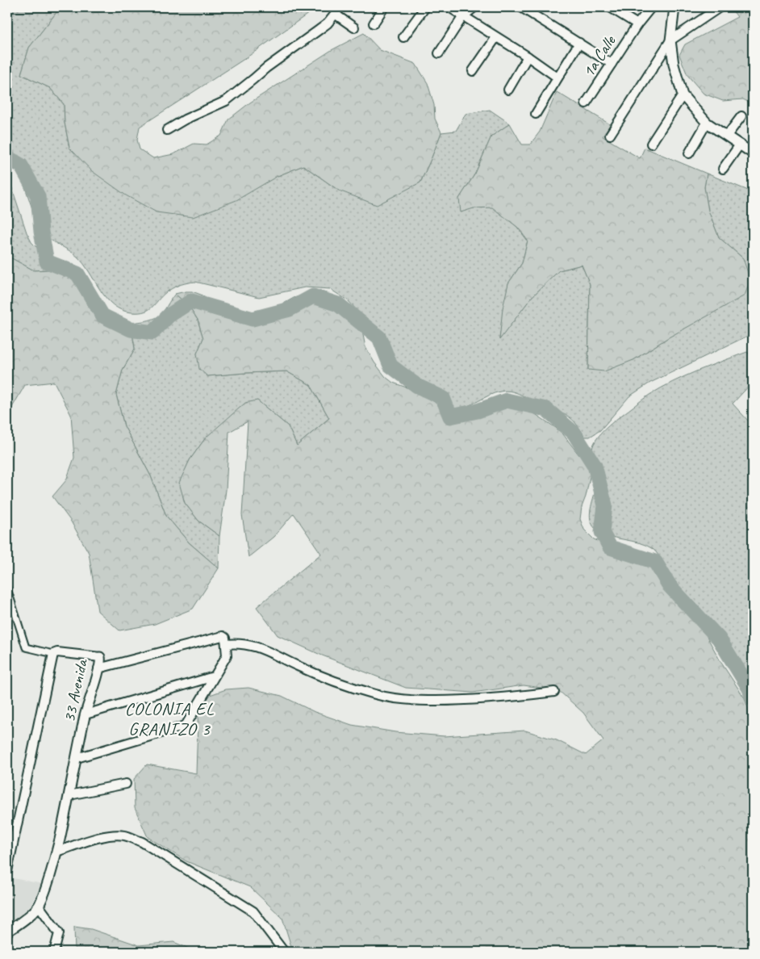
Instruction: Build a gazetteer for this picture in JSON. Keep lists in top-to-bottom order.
{
  "streets": {
    "street": ["1a Calle", "33 Avenida"]
  },
  "districts": ["COLONIA EL GRANIZO 3"]
}
